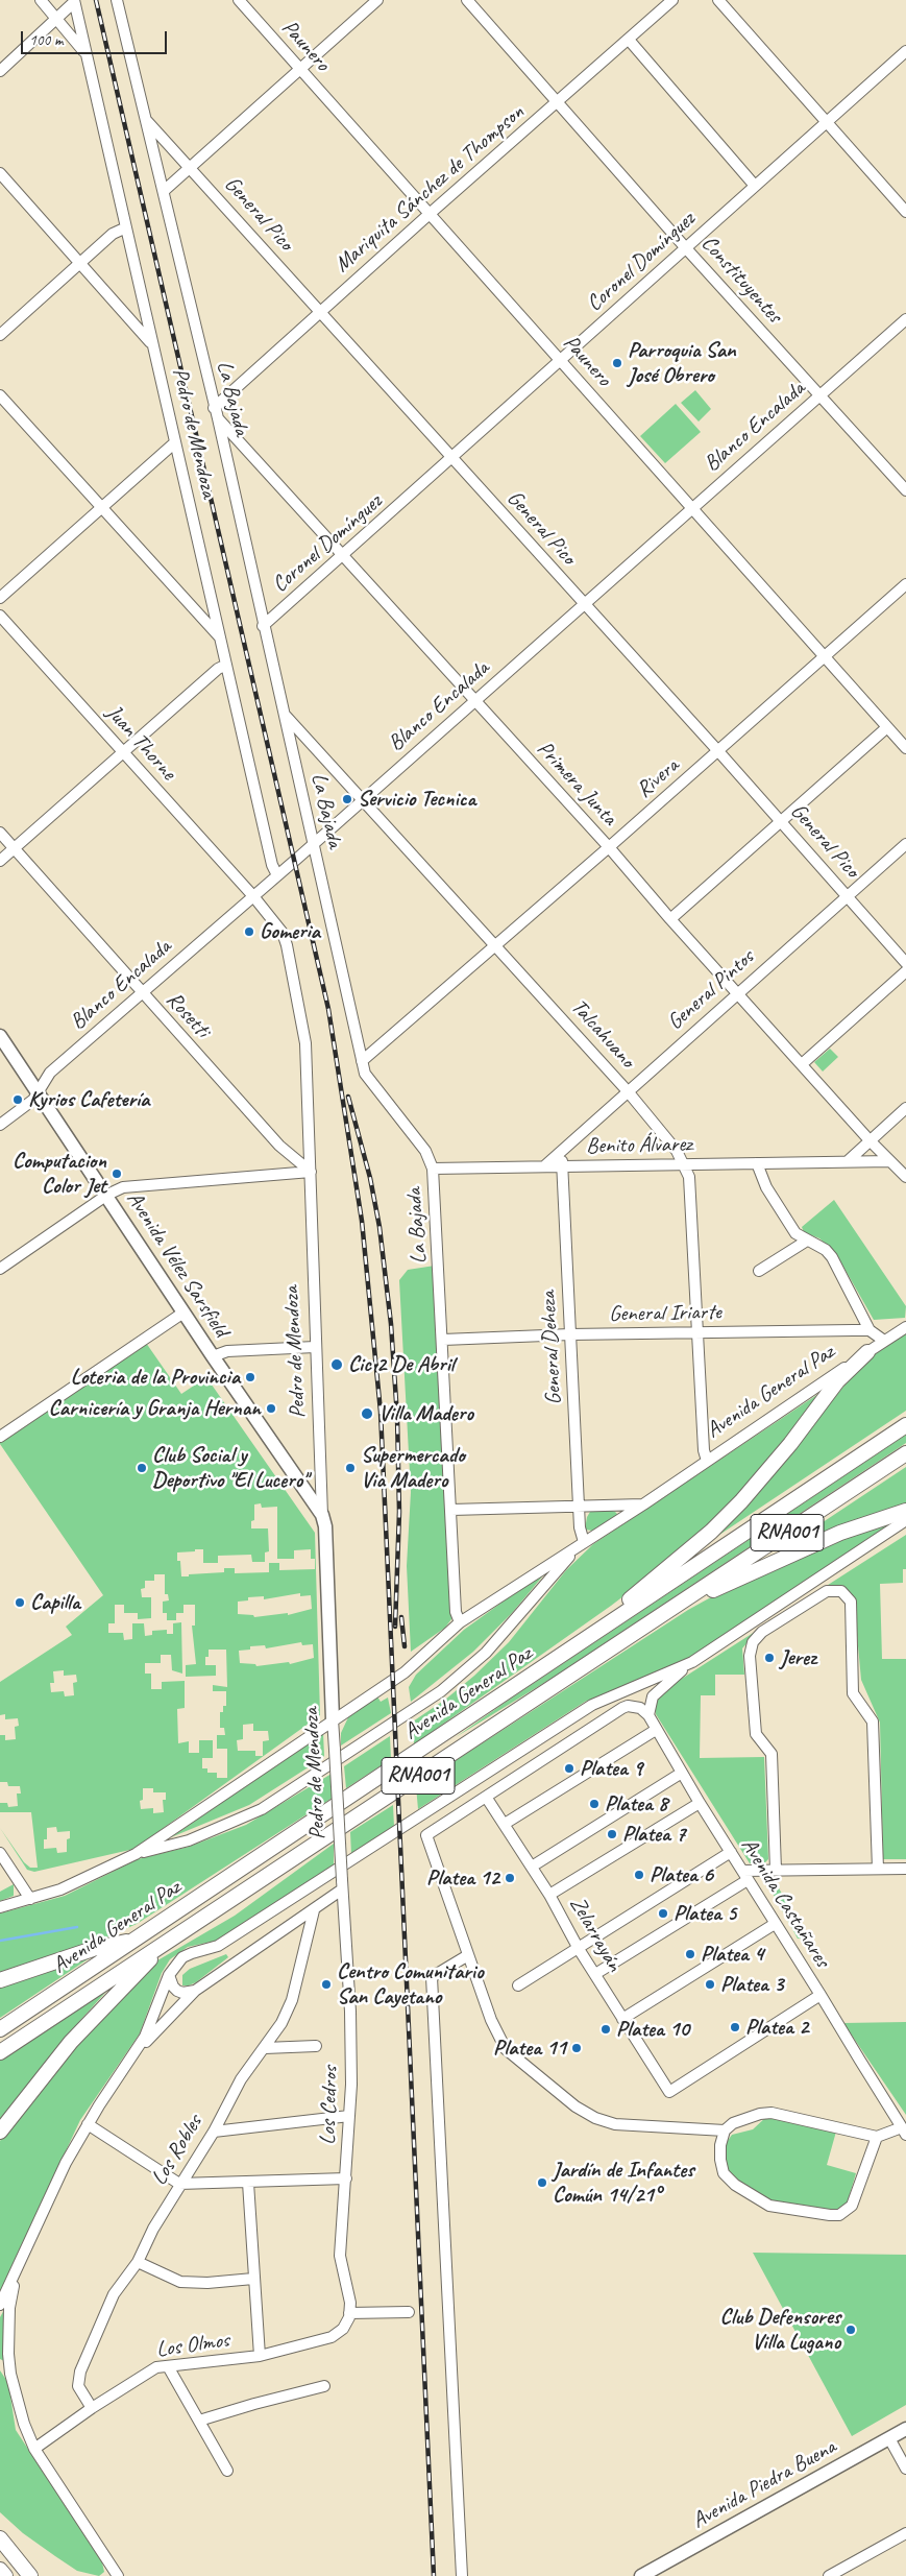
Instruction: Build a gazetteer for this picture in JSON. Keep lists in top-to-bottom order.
{
  "streets": {
    "highway": ["Avenida General Paz", "RNA001"],
    "main road": ["Pedro de Mendoza", "Avenida Vélez Sarsfield", "Avenida Piedra Buena"],
    "street": [
      "Paunero",
      "Mariquita Sánchez de Thompson",
      "General Pico",
      "Coronel Domínguez",
      "Constituyentes",
      "La Bajada",
      "Blanco Encalada",
      "Juan Thorne",
      "Rivera",
      "Primera Junta",
      "General Pintos",
      "Rosetti",
      "Talcahuano",
      "Benito Álvarez",
      "General Iriarte",
      "General Deheza",
      "Avenida Castañares",
      "Zelarrayán",
      "Los Cedros",
      "Los Robles",
      "Los Olmos"
    ]
  },
  "crossings": [
    ["Paunero", "Mariquita Sánchez de Thompson"],
    ["Paunero", "Coronel Domínguez"],
    ["Paunero", "Blanco Encalada"],
    ["Paunero", "Rivera"],
    ["Mariquita Sánchez de Thompson", "General Pico"],
    ["Mariquita Sánchez de Thompson", "Constituyentes"],
    ["Mariquita Sánchez de Thompson", "La Bajada"],
    ["Mariquita Sánchez de Thompson", "Primera Junta"],
    ["General Pico", "Coronel Domínguez"],
    ["General Pico", "La Bajada"],
    ["General Pico", "Blanco Encalada"],
    ["General Pico", "Rivera"],
    ["General Pico", "General Pintos"],
    ["Coronel Domínguez", "Constituyentes"],
    ["Coronel Domínguez", "La Bajada"],
    ["Coronel Domínguez", "Primera Junta"],
    ["Constituyentes", "Blanco Encalada"],
    ["La Bajada", "Blanco Encalada"],
    ["La Bajada", "Rivera"],
    ["La Bajada", "Primera Junta"],
    ["La Bajada", "Talcahuano"],
    ["La Bajada", "Benito Álvarez"],
    ["La Bajada", "General Iriarte"],
    ["La Bajada", "Avenida General Paz"],
    ["Blanco Encalada", "Pedro de Mendoza"],
    ["Blanco Encalada", "Juan Thorne"],
    ["Blanco Encalada", "Primera Junta"],
    ["Blanco Encalada", "Rosetti"],
    ["Blanco Encalada", "Talcahuano"],
    ["Blanco Encalada", "Avenida Vélez Sarsfield"],
    ["Pedro de Mendoza", "Juan Thorne"],
    ["Pedro de Mendoza", "Rosetti"],
    ["Pedro de Mendoza", "Avenida Vélez Sarsfield"],
    ["Pedro de Mendoza", "Avenida General Paz"],
    ["Pedro de Mendoza", "Los Cedros"],
    ["Rivera", "Primera Junta"],
    ["Rivera", "Talcahuano"],
    ["Primera Junta", "General Pintos"],
    ["Primera Junta", "Benito Álvarez"],
    ["General Pintos", "Talcahuano"],
    ["General Pintos", "Benito Álvarez"],
    ["General Pintos", "General Deheza"],
    ["Talcahuano", "Benito Álvarez"],
    ["Talcahuano", "General Iriarte"],
    ["Talcahuano", "Avenida General Paz"],
    ["Benito Álvarez", "General Deheza"],
    ["General Iriarte", "General Deheza"],
    ["General Deheza", "Avenida General Paz"],
    ["Avenida Castañares", "Zelarrayán"],
    ["Los Cedros", "Los Olmos"],
    ["Los Robles", "Los Olmos"]
  ],
  "places": [
    "Parroquia San José Obrero",
    "Servicio Tecnica",
    "Gomeria",
    "Kyrios Cafetería",
    "Computacion Color Jet",
    "Cic 2 De Abril",
    "Loteria de la Provincia",
    "Carnicería y Granja Hernan",
    "Villa Madero",
    "Club Social y Deportivo \"El Lucero\"",
    "Supermercado Via Madero",
    "Capilla",
    "Jerez",
    "Platea 9",
    "Platea 8",
    "Platea 7",
    "Platea 6",
    "Platea 12",
    "Platea 5",
    "Platea 4",
    "Centro Comunitario San Cayetano",
    "Platea 3",
    "Platea 2",
    "Platea 10",
    "Platea 11",
    "Jardín de Infantes Común 14/21°",
    "Club Defensores Villa Lugano"
  ],
  "scale_bar": "100 m"
}
